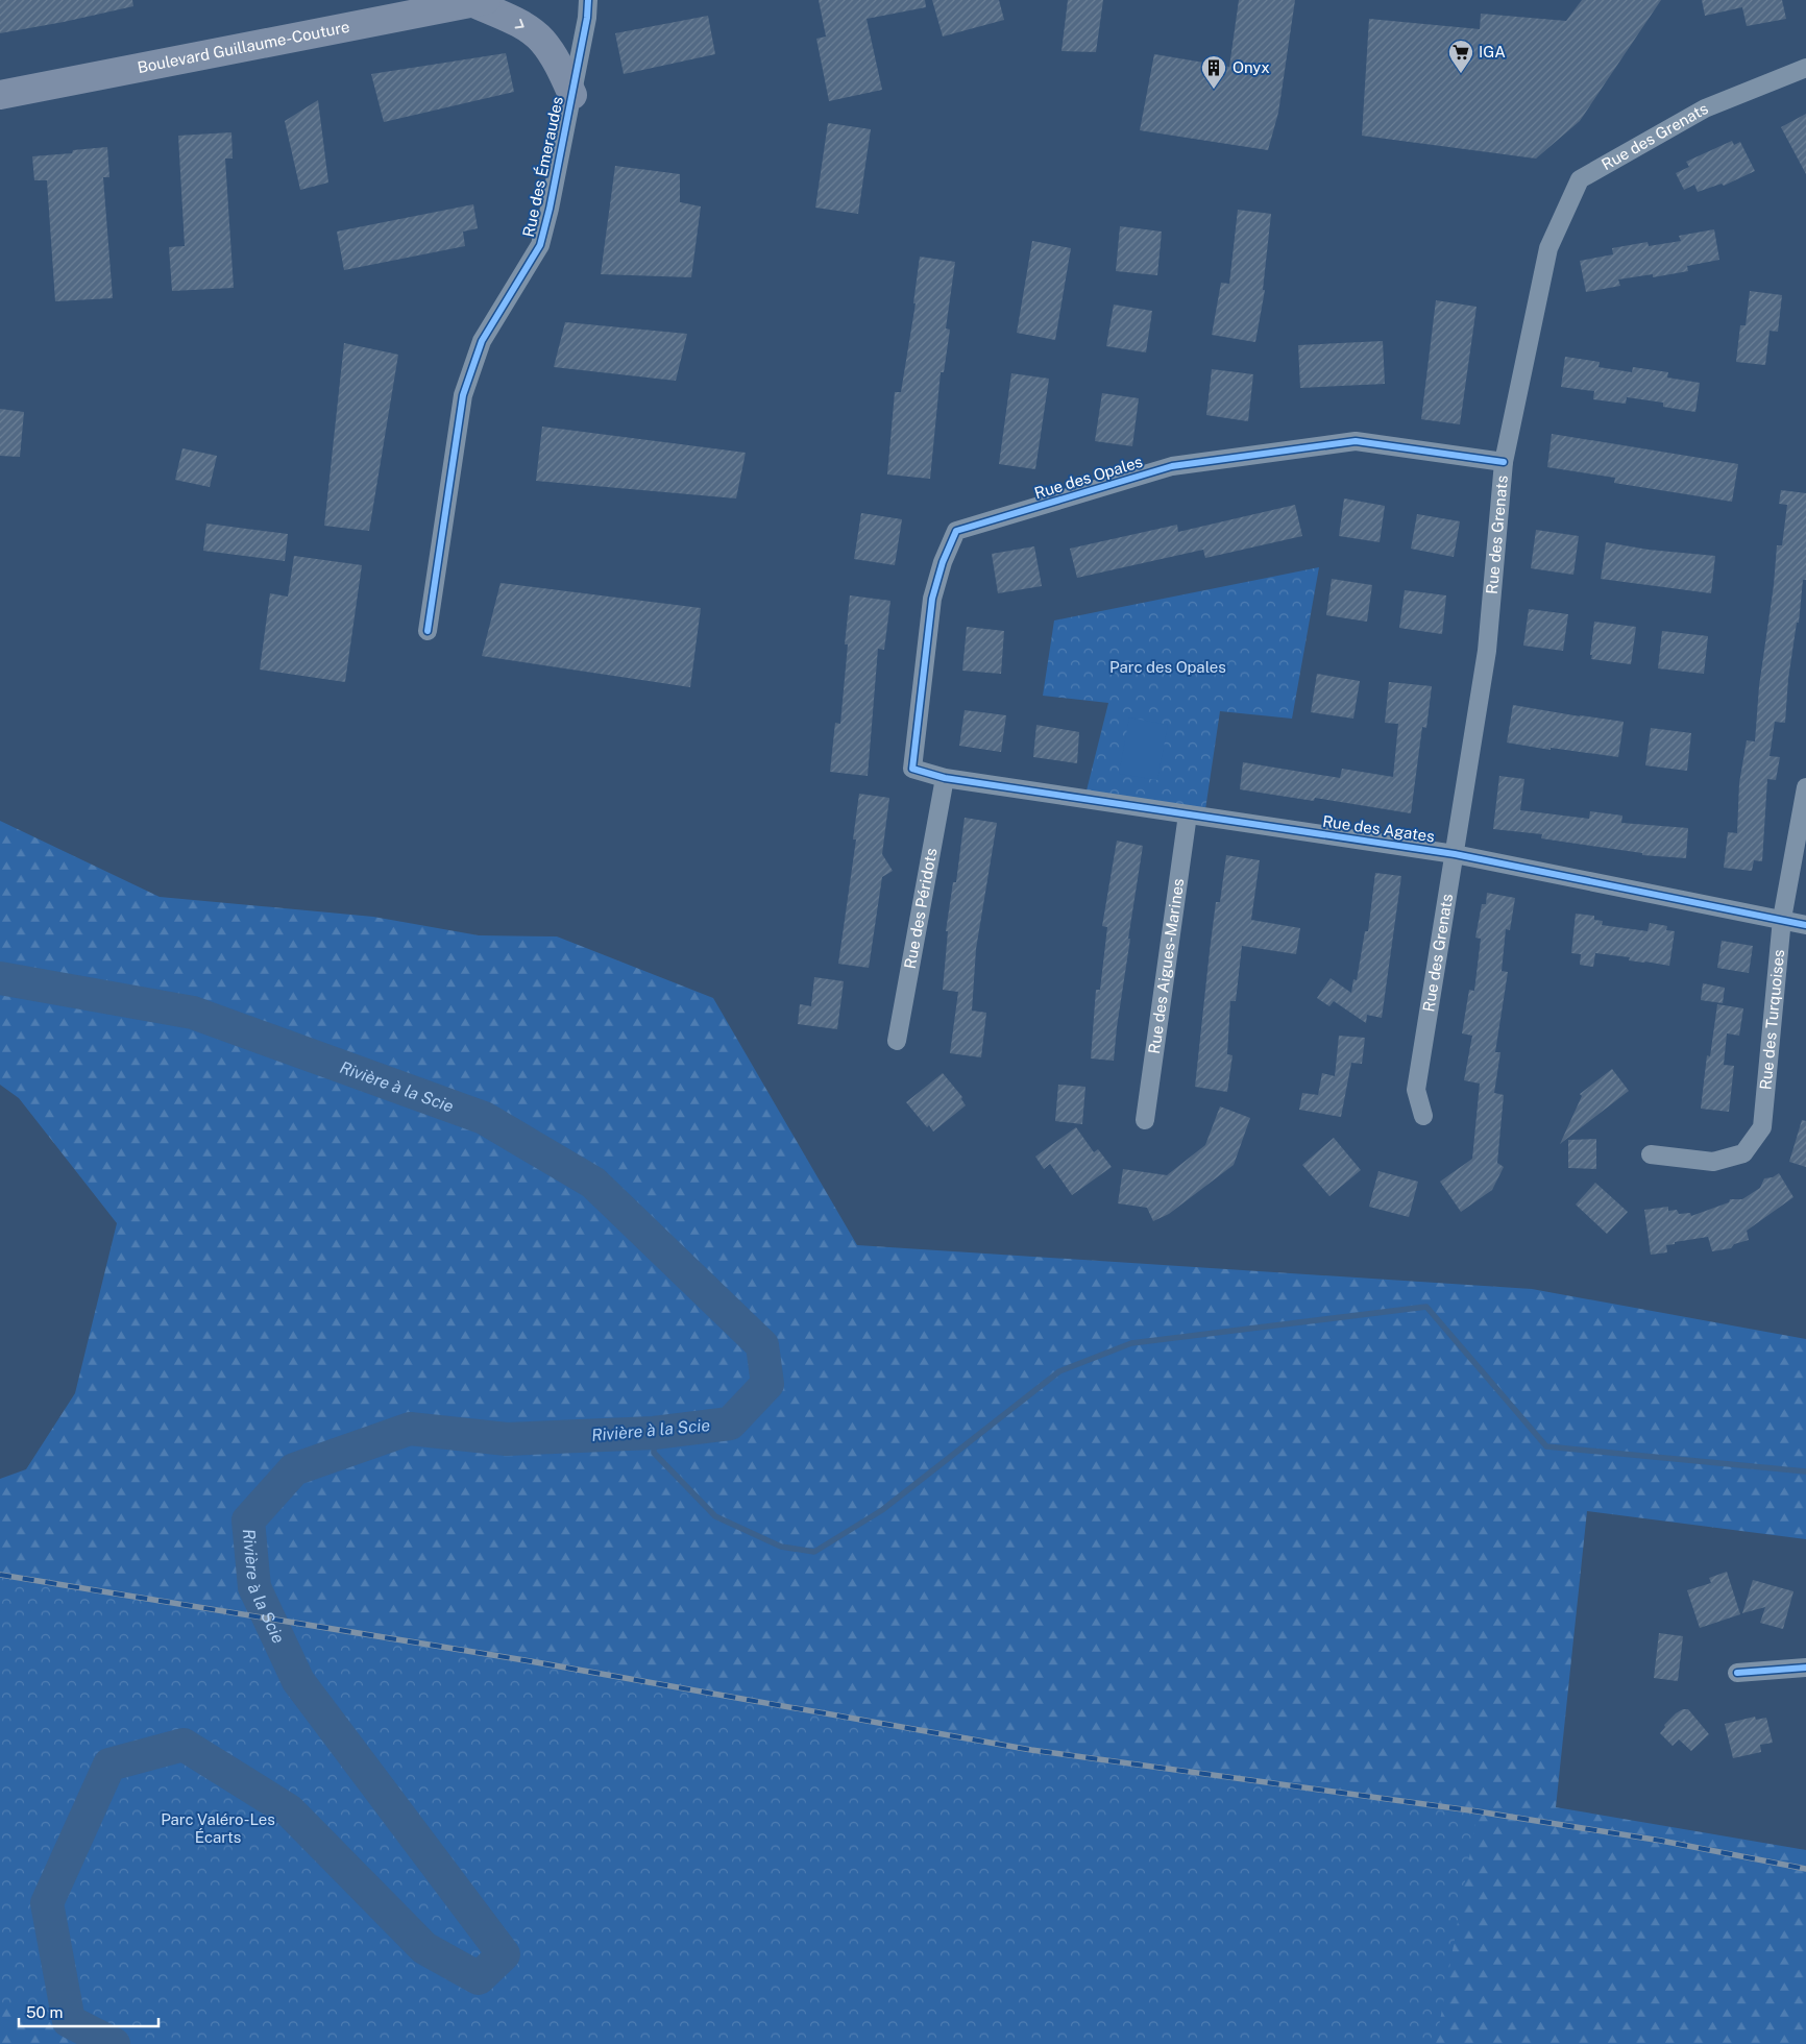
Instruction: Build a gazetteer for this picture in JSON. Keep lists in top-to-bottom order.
{
  "streets": {
    "main road": ["Boulevard Guillaume-Couture"],
    "street": [
      "Rue des Grenats",
      "Rue des Émeraudes",
      "Rue des Opales",
      "Rue des Agates",
      "Rue des Péridots",
      "Rue des Aigues-Marines",
      "Rue des Turquoises"
    ]
  },
  "crossings": [
    ["Rue des Grenats", "Rue des Opales"],
    ["Rue des Grenats", "Rue des Agates"],
    ["Rue des Opales", "Rue des Agates"],
    ["Rue des Opales", "Rue des Péridots"],
    ["Rue des Agates", "Rue des Péridots"],
    ["Rue des Agates", "Rue des Aigues-Marines"],
    ["Rue des Agates", "Rue des Turquoises"]
  ],
  "water": ["Rivière à la Scie"],
  "parks": ["Parc des Opales", "Parc Valéro-Les Écarts"],
  "places": {
    "supermarket": ["IGA"],
    "building": ["Onyx"]
  },
  "scale_bar": "50 m"
}
